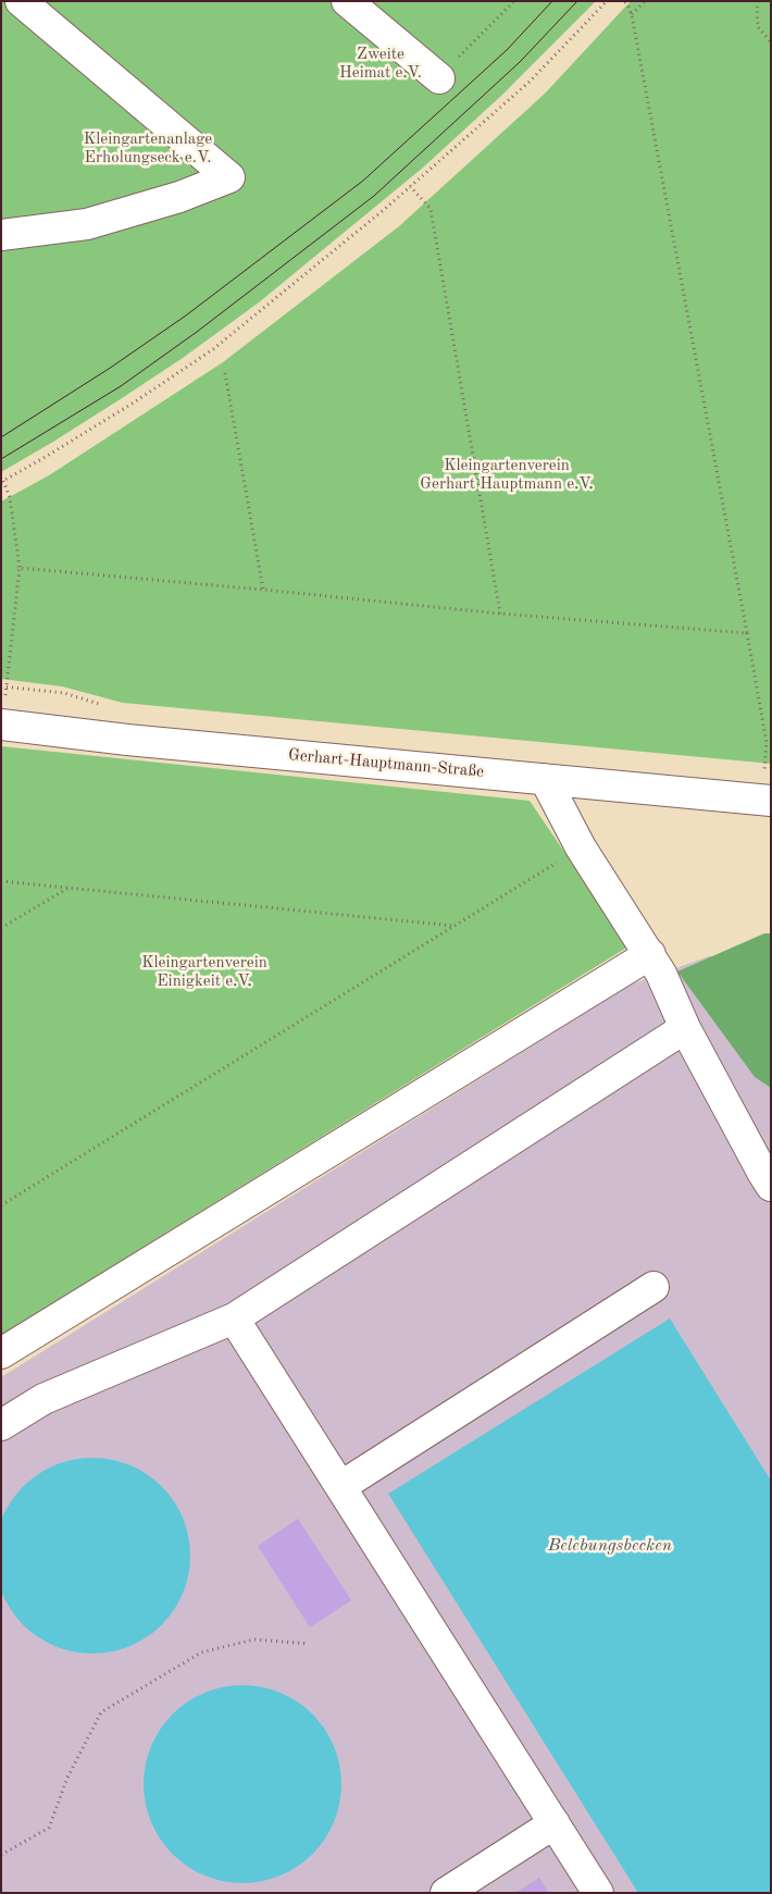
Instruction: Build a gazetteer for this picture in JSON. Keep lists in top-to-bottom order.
{
  "streets": {
    "street": ["Gerhart-Hauptmann-Straße"]
  },
  "water": ["Belebungsbecken"],
  "parks": [
    "Zweite Heimat e.V.",
    "Kleingartenanlage Erholungseck e.V.",
    "Kleingartenverein Gerhart Hauptmann e.V.",
    "Kleingartenverein Einigkeit e.V."
  ]
}
